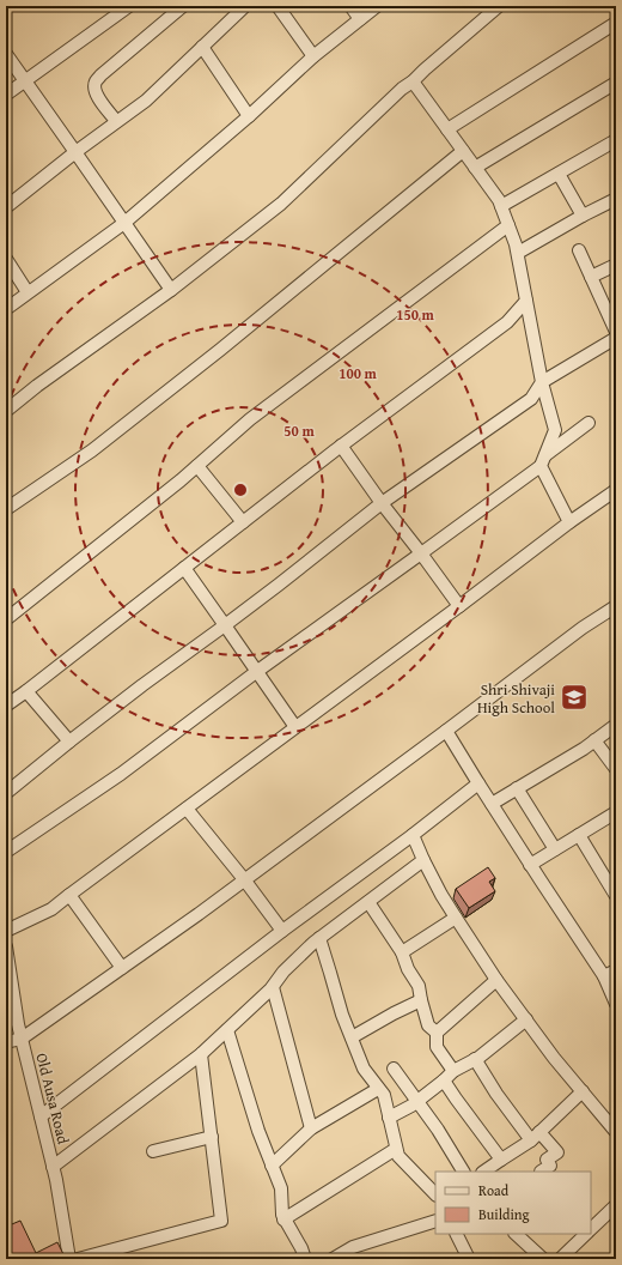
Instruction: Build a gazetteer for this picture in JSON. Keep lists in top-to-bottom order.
{
  "streets": {
    "street": ["Old Ausa Road"]
  },
  "places": {
    "school or university": ["Shri Shivaji High School"]
  },
  "legend": ["Road", "Building"],
  "rings": ["150 m", "100 m", "50 m"]
}
